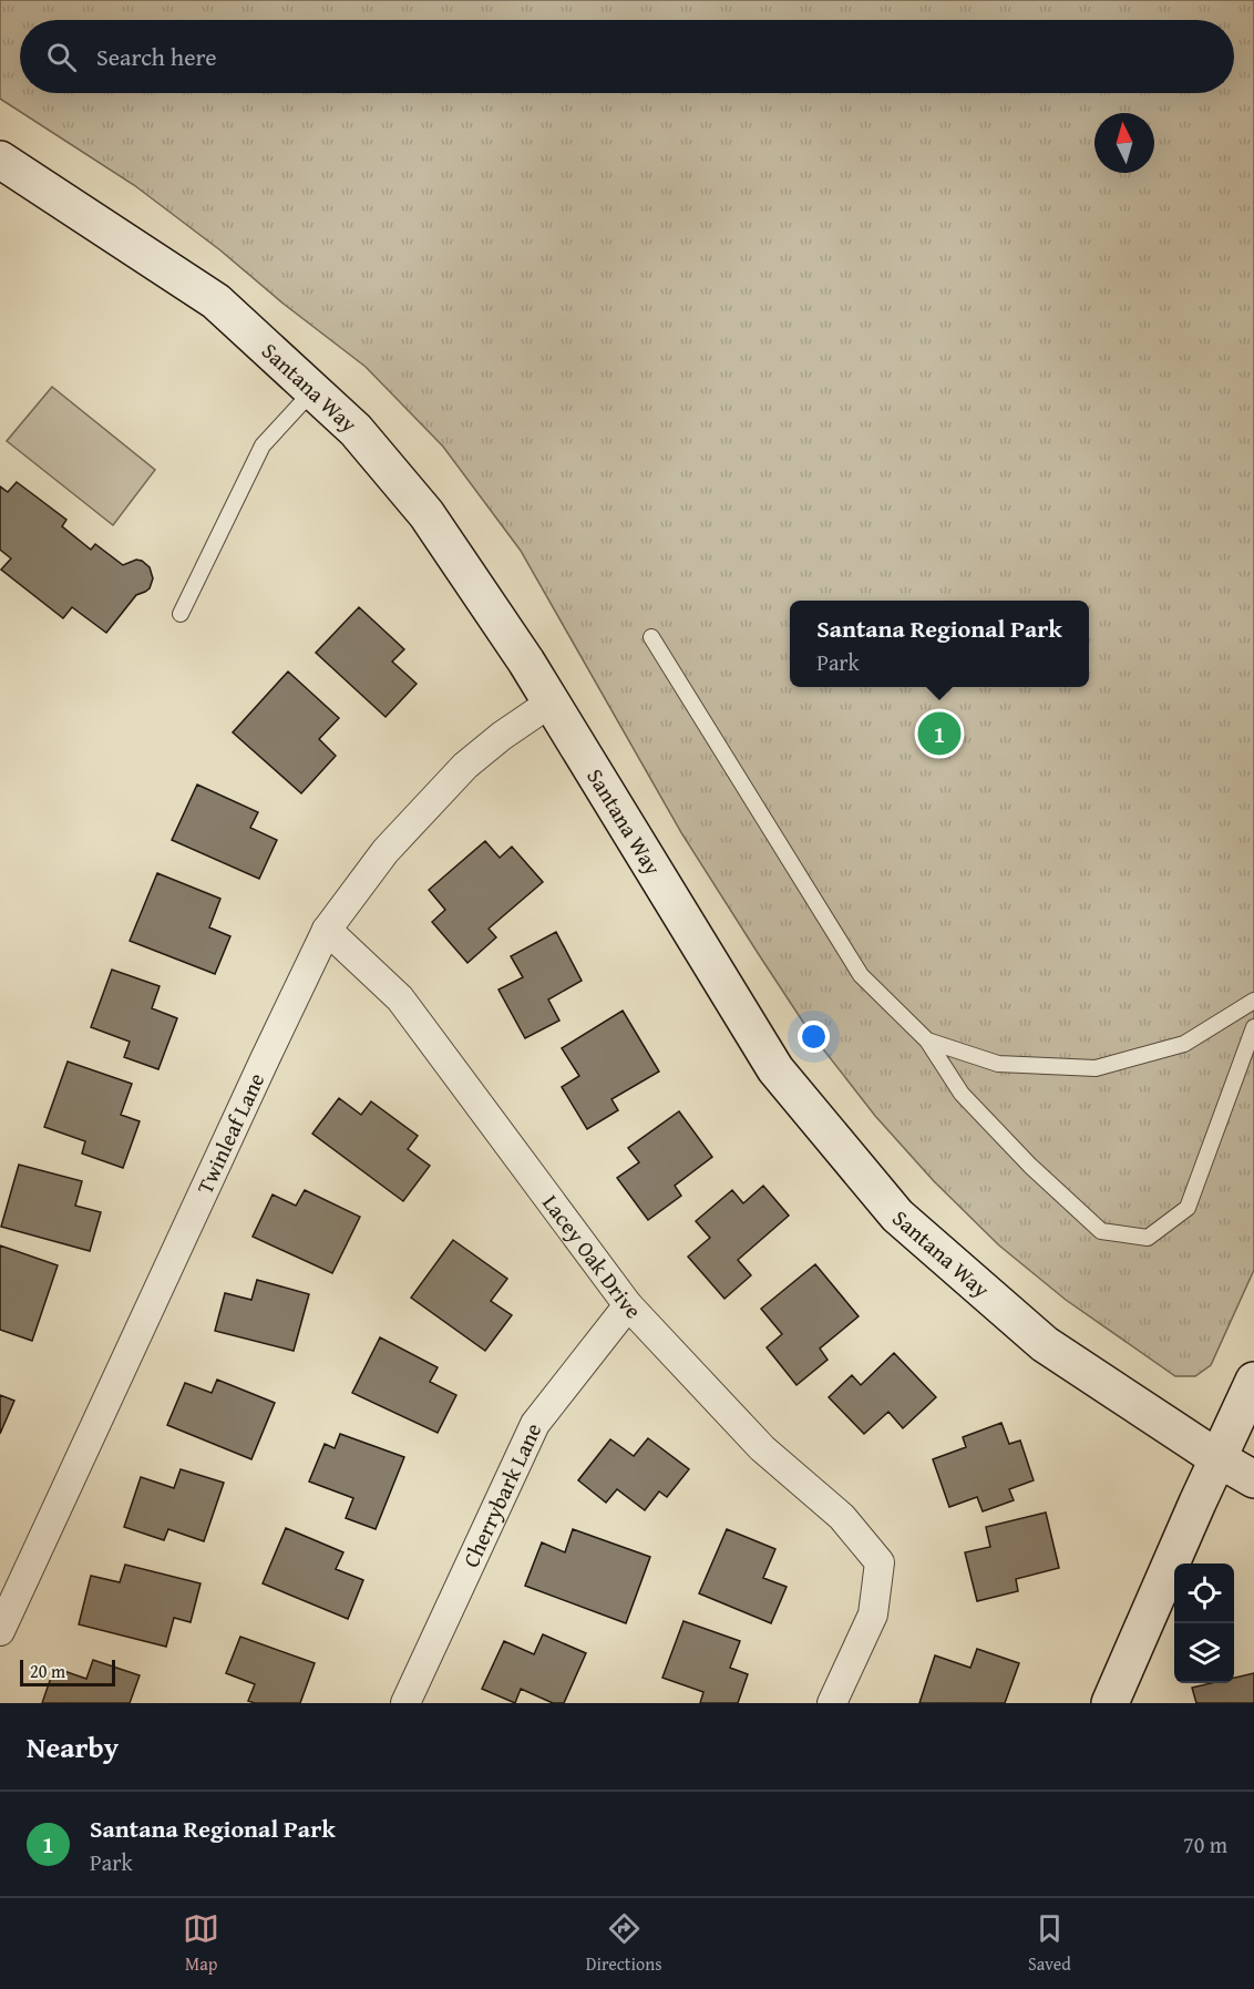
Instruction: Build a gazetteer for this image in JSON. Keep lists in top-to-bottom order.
{
  "streets": {
    "street": [
      "Santana Way",
      "Twinleaf Lane",
      "Lacey Oak Drive",
      "Cherrybark Lane"
    ]
  },
  "crossings": [
    ["Santana Way", "Twinleaf Lane"],
    ["Twinleaf Lane", "Lacey Oak Drive"],
    ["Lacey Oak Drive", "Cherrybark Lane"]
  ],
  "scale_bar": "20 m",
  "north": "top",
  "page": {
    "search": "Search here",
    "popup": ["Santana Regional Park", "Park"],
    "pins": "1",
    "scale": "20 m",
    "heading": "Nearby",
    "list": [
      {
        "mark": "1",
        "name": "Santana Regional Park",
        "note": "Park",
        "value": "70 m"
      }
    ],
    "nav": ["Map", "Directions", "Saved"]
  }
}
